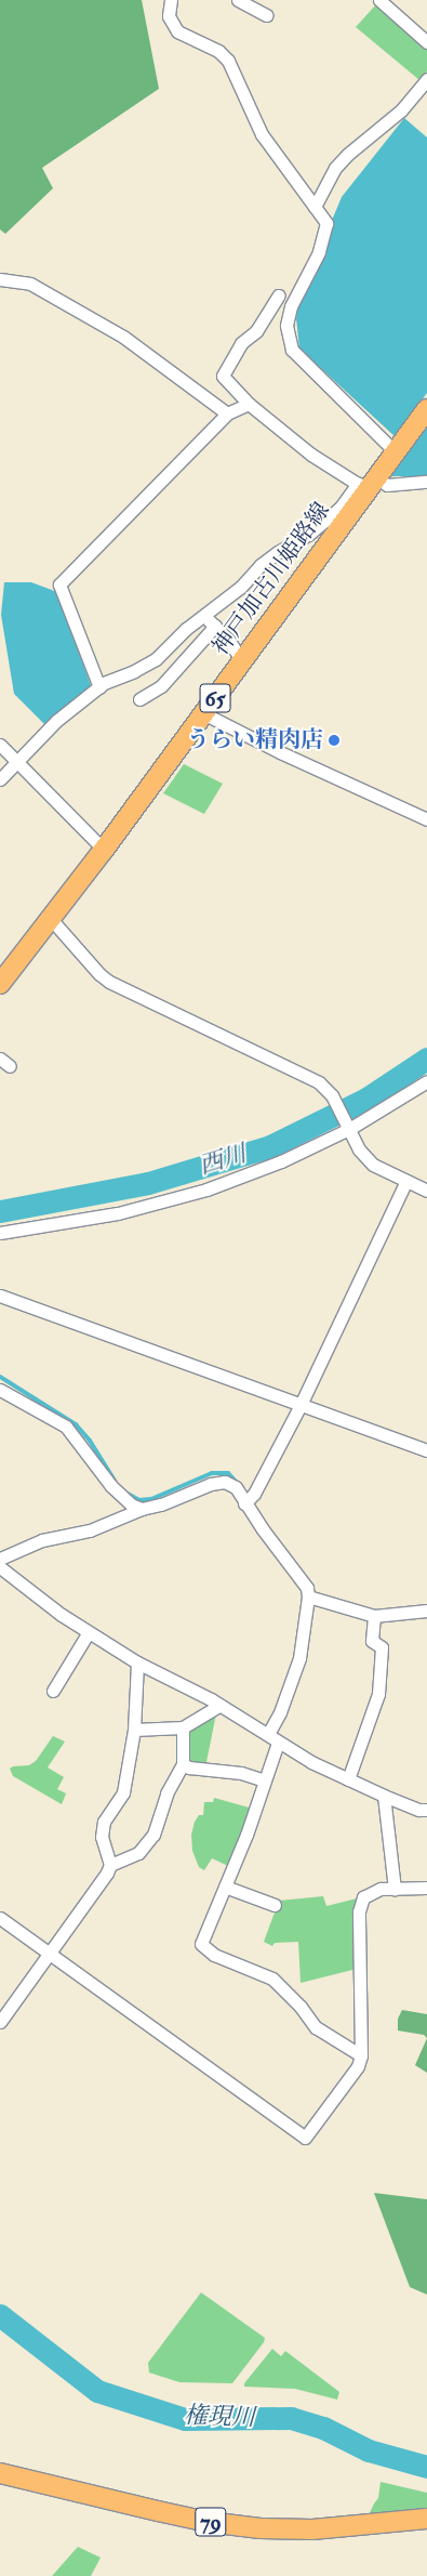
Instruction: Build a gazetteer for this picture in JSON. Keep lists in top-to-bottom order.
{
  "streets": {
    "main road": ["神戸加古川姫路線", "65", "79"]
  },
  "water": ["西川", "権現川"],
  "places": ["うらい精肉店"]
}
